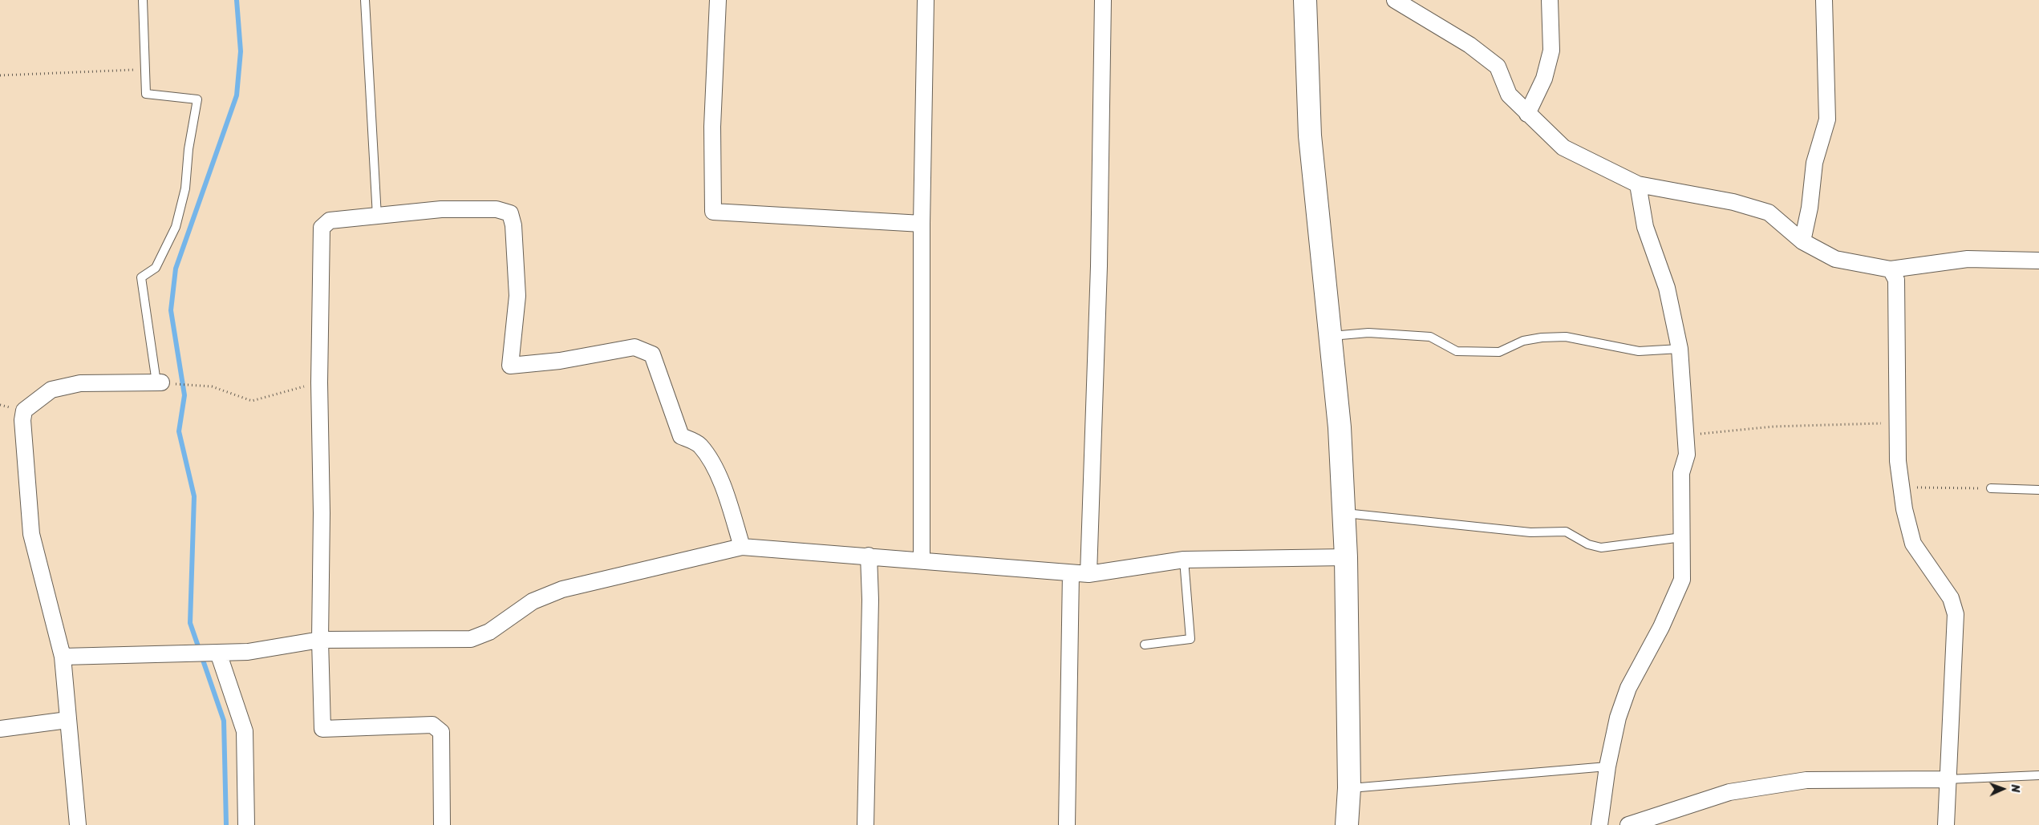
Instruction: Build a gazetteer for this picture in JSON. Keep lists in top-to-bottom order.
{
  "north": "right"
}
